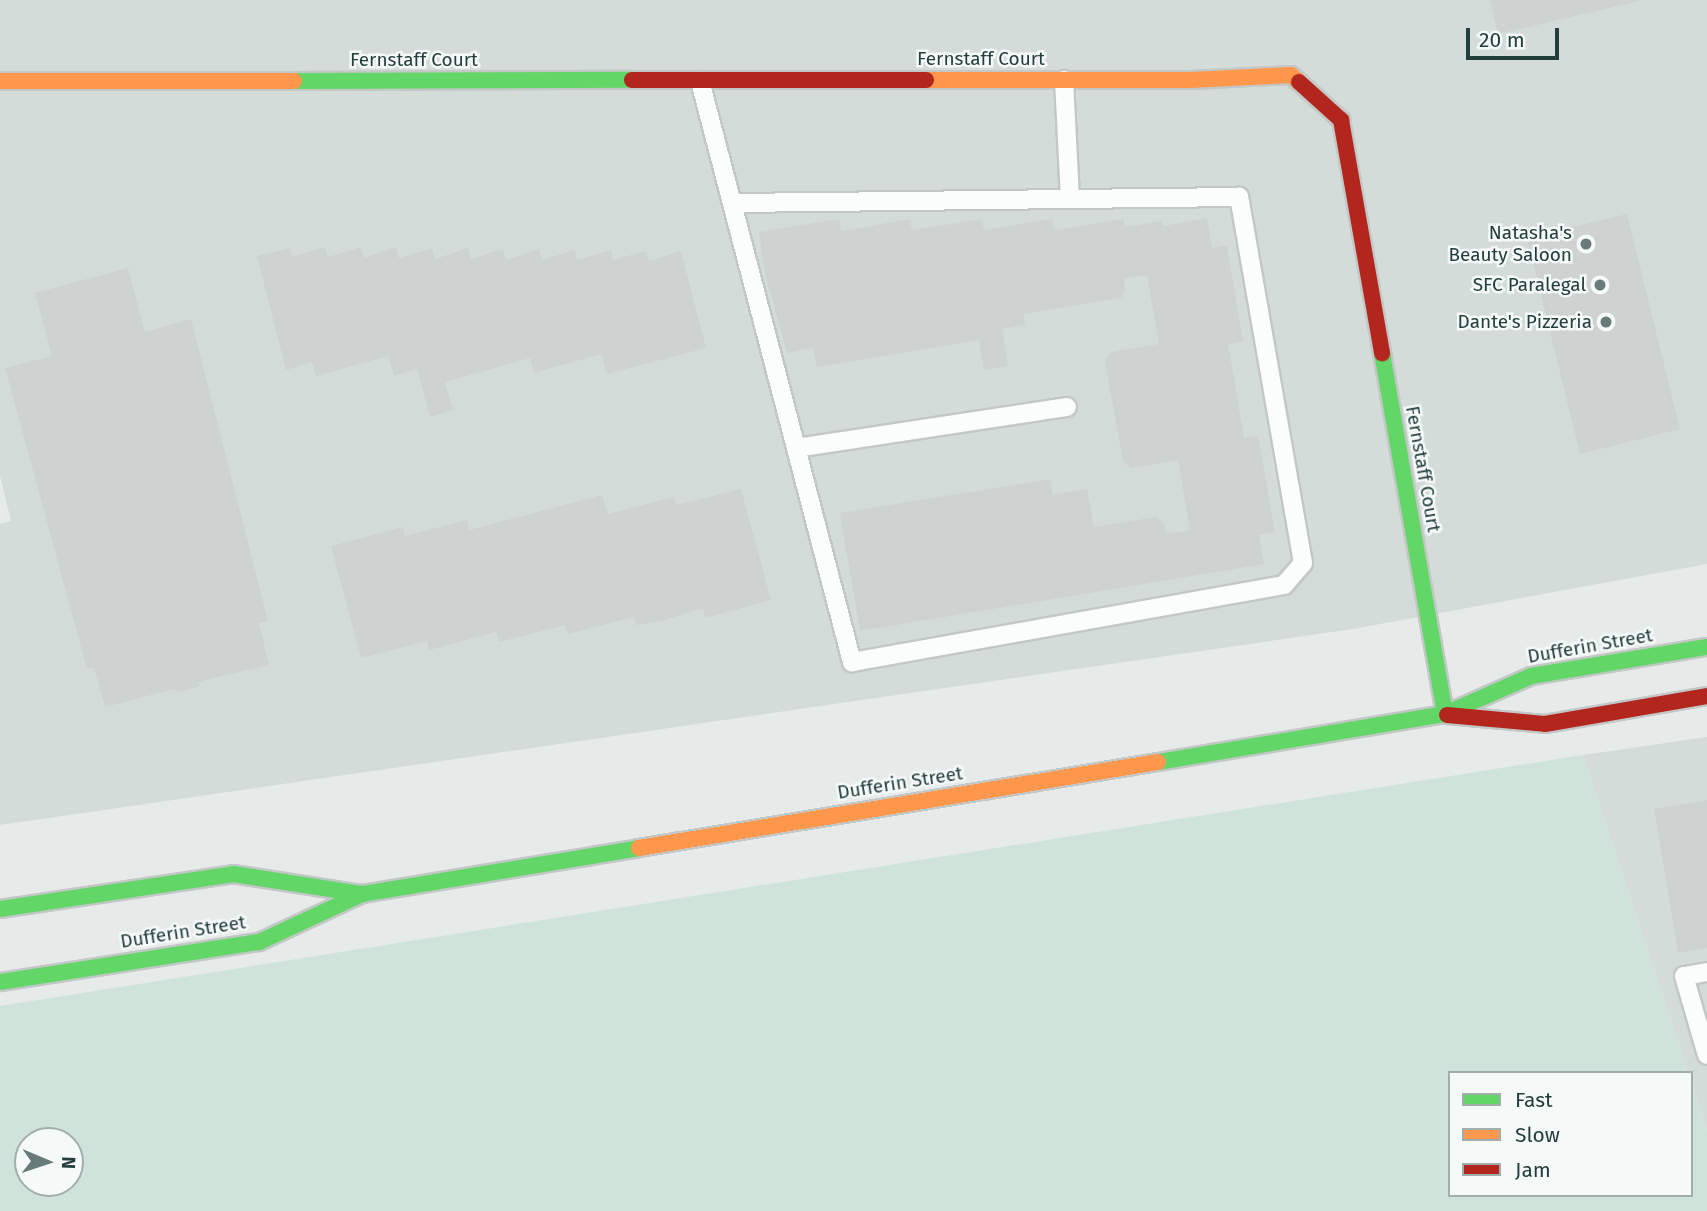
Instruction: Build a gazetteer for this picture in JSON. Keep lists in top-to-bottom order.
{
  "streets": {
    "main road": ["Fernstaff Court", "Dufferin Street"]
  },
  "crossings": [
    ["Fernstaff Court", "Dufferin Street"]
  ],
  "places": ["Natasha's Beauty Saloon", "SFC Paralegal", "Dante's Pizzeria"],
  "legend": ["Fast", "Slow", "Jam"],
  "scale_bar": "20 m",
  "north": "right"
}
